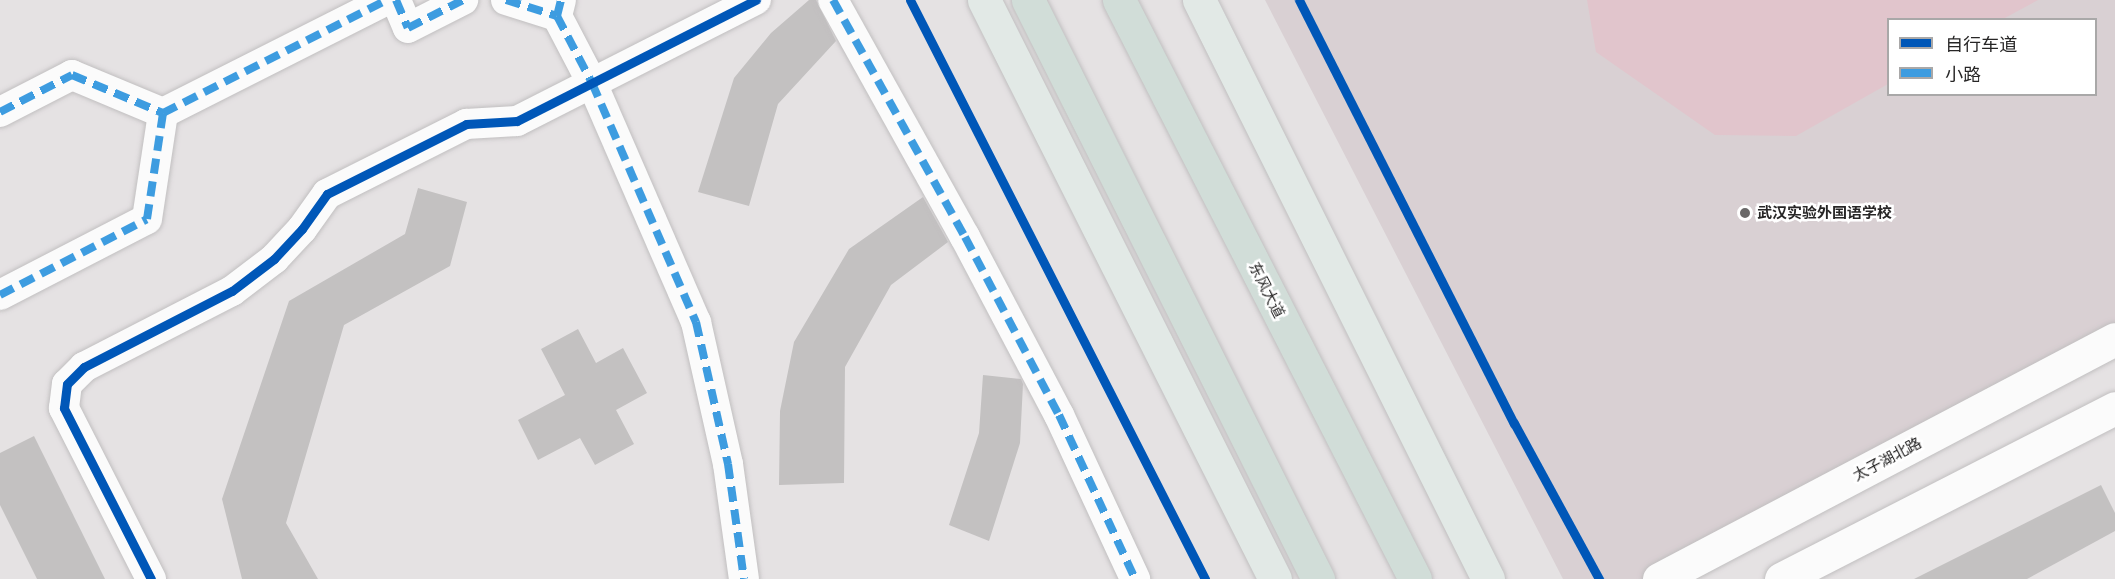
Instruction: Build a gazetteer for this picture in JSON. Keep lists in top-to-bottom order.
{
  "streets": {
    "highway": ["东风大道"],
    "main road": ["太子湖北路"]
  },
  "places": ["武汉实验外国语学校"],
  "legend": ["自行车道", "小路"]
}
